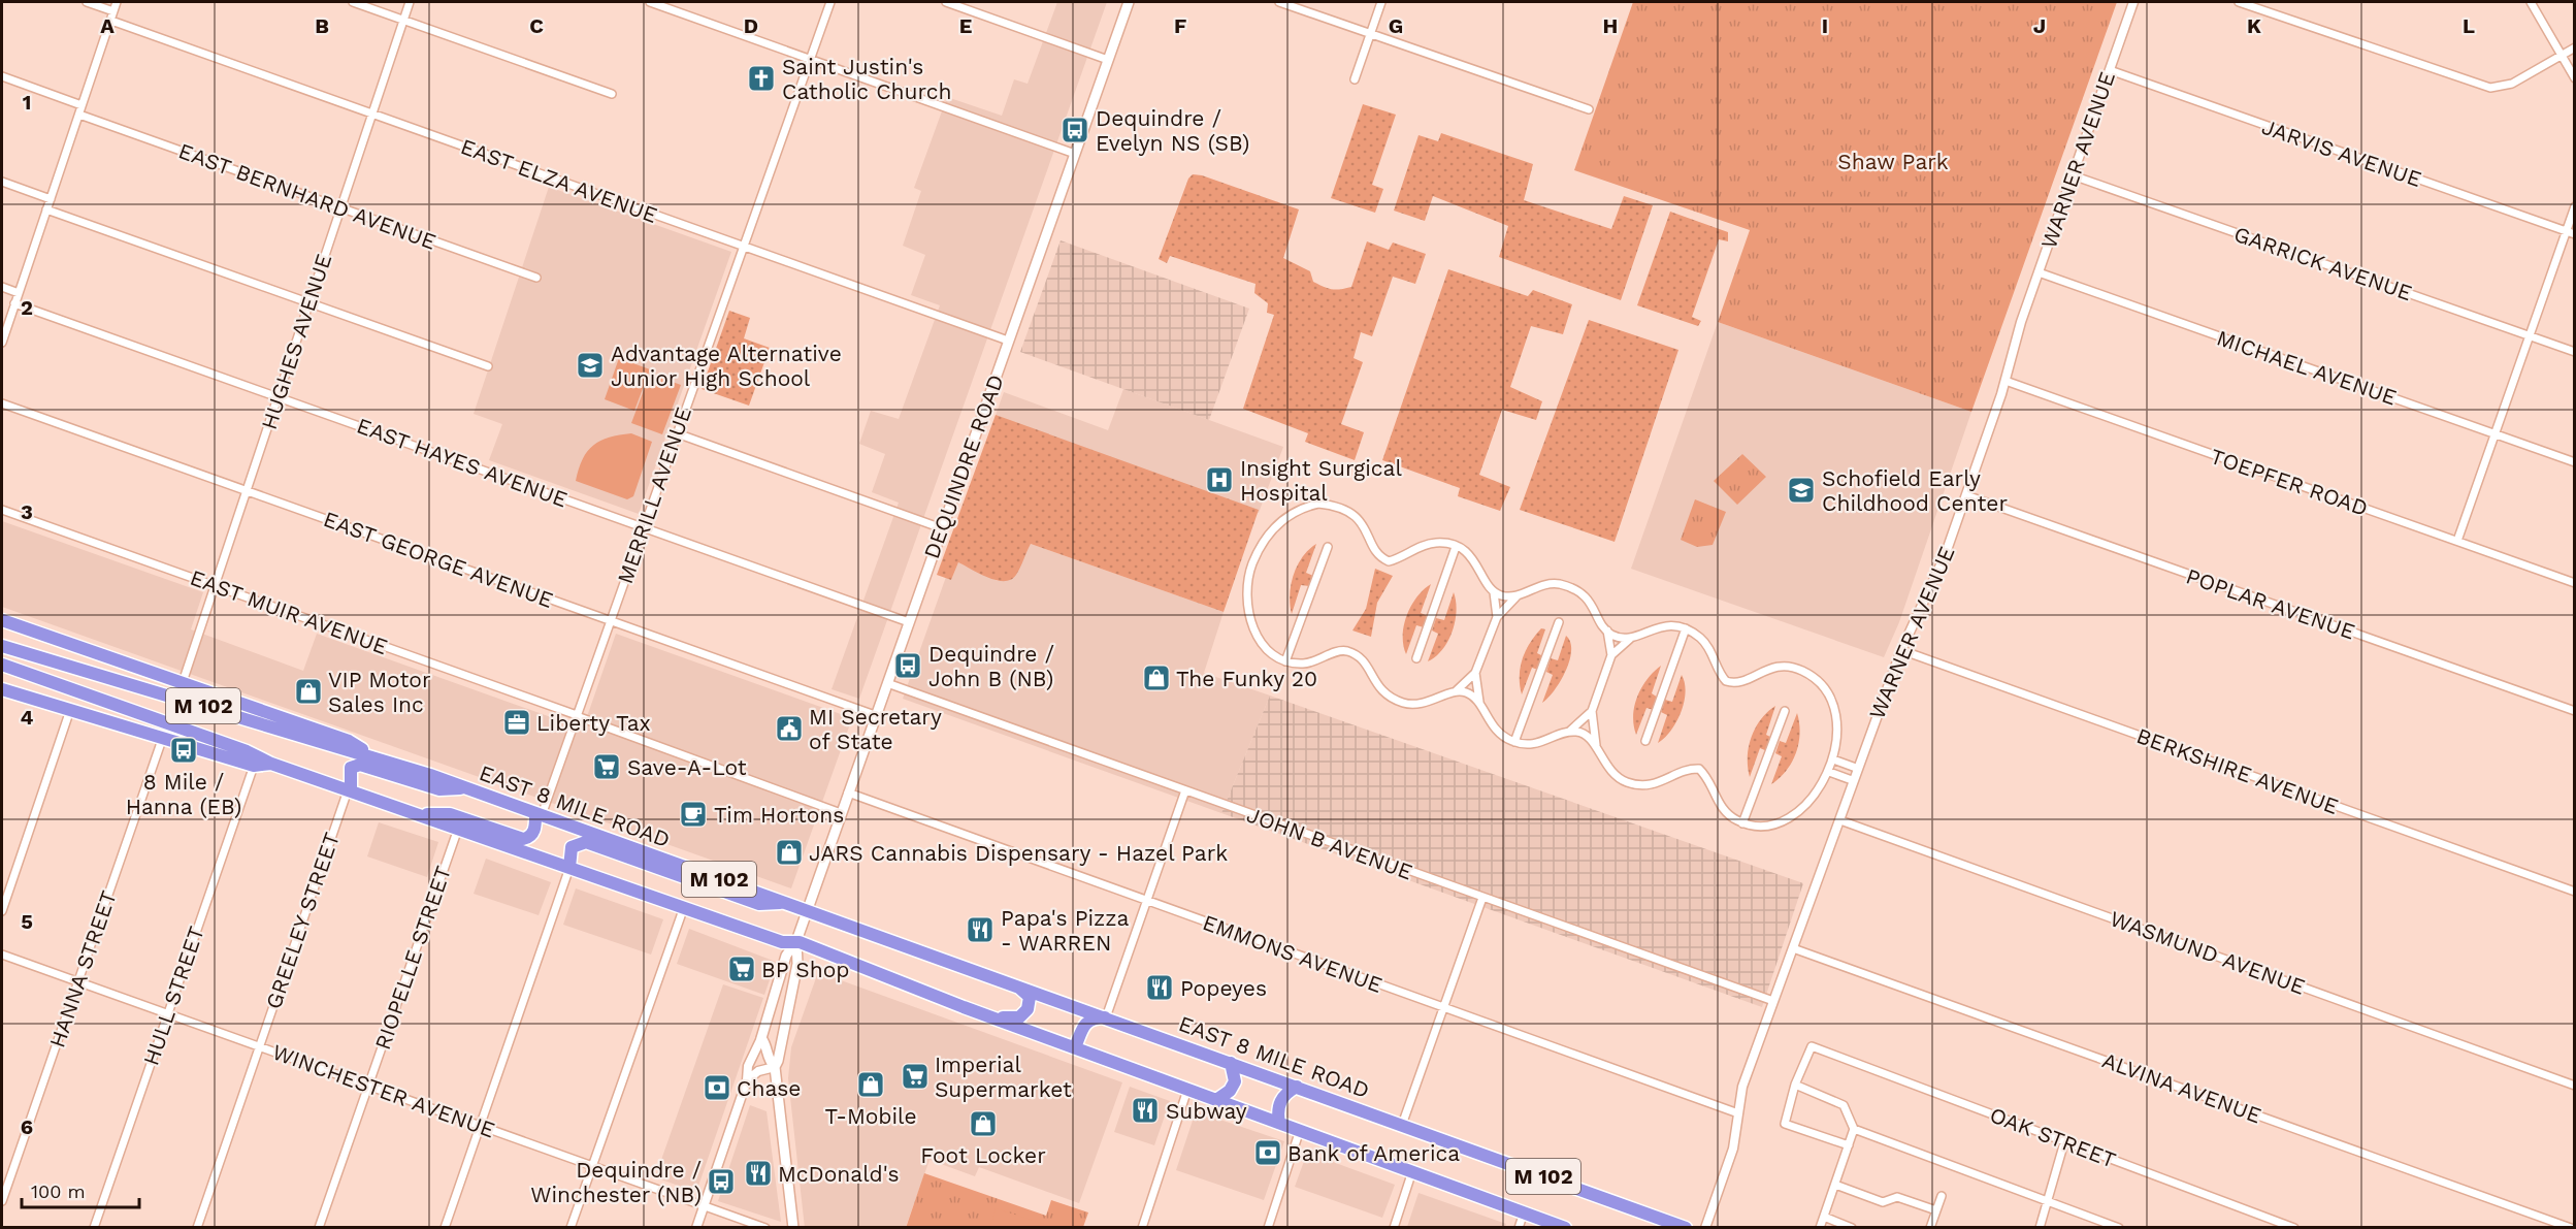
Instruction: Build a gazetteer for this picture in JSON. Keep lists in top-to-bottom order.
{
  "streets": {
    "highway": ["M 102", "EAST 8 MILE ROAD"],
    "main road": ["DEQUINDRE ROAD"],
    "street": [
      "JARVIS AVENUE",
      "WARNER AVENUE",
      "EAST ELZA AVENUE",
      "EAST BERNHARD AVENUE",
      "GARRICK AVENUE",
      "HUGHES AVENUE",
      "MICHAEL AVENUE",
      "EAST HAYES AVENUE",
      "TOEPFER ROAD",
      "MERRILL AVENUE",
      "EAST GEORGE AVENUE",
      "POPLAR AVENUE",
      "EAST MUIR AVENUE",
      "BERKSHIRE AVENUE",
      "JOHN B AVENUE",
      "GREELEY STREET",
      "WASMUND AVENUE",
      "EMMONS AVENUE",
      "RIOPELLE STREET",
      "HANNA STREET",
      "HULL STREET",
      "ALVINA AVENUE",
      "WINCHESTER AVENUE",
      "OAK STREET"
    ]
  },
  "crossings": [
    ["JARVIS AVENUE", "WARNER AVENUE"],
    ["WARNER AVENUE", "GARRICK AVENUE"],
    ["WARNER AVENUE", "MICHAEL AVENUE"],
    ["WARNER AVENUE", "TOEPFER ROAD"],
    ["WARNER AVENUE", "POPLAR AVENUE"],
    ["WARNER AVENUE", "BERKSHIRE AVENUE"],
    ["WARNER AVENUE", "JOHN B AVENUE"],
    ["WARNER AVENUE", "WASMUND AVENUE"],
    ["WARNER AVENUE", "EMMONS AVENUE"],
    ["WARNER AVENUE", "ALVINA AVENUE"],
    ["EAST ELZA AVENUE", "HUGHES AVENUE"],
    ["EAST ELZA AVENUE", "DEQUINDRE ROAD"],
    ["EAST ELZA AVENUE", "MERRILL AVENUE"],
    ["EAST BERNHARD AVENUE", "HUGHES AVENUE"],
    ["HUGHES AVENUE", "EAST HAYES AVENUE"],
    ["HUGHES AVENUE", "EAST GEORGE AVENUE"],
    ["HUGHES AVENUE", "EAST MUIR AVENUE"],
    ["EAST HAYES AVENUE", "DEQUINDRE ROAD"],
    ["EAST HAYES AVENUE", "MERRILL AVENUE"],
    ["DEQUINDRE ROAD", "EAST GEORGE AVENUE"],
    ["DEQUINDRE ROAD", "EAST MUIR AVENUE"],
    ["DEQUINDRE ROAD", "M 102"],
    ["DEQUINDRE ROAD", "EAST 8 MILE ROAD"],
    ["DEQUINDRE ROAD", "JOHN B AVENUE"],
    ["DEQUINDRE ROAD", "EMMONS AVENUE"],
    ["MERRILL AVENUE", "EAST GEORGE AVENUE"],
    ["MERRILL AVENUE", "EAST MUIR AVENUE"],
    ["MERRILL AVENUE", "EAST 8 MILE ROAD"],
    ["M 102", "GREELEY STREET"],
    ["M 102", "RIOPELLE STREET"],
    ["GREELEY STREET", "WINCHESTER AVENUE"],
    ["RIOPELLE STREET", "WINCHESTER AVENUE"],
    ["HANNA STREET", "WINCHESTER AVENUE"],
    ["HULL STREET", "WINCHESTER AVENUE"]
  ],
  "parks": ["Shaw Park"],
  "places": {
    "church": ["Saint Justin's Catholic Church"],
    "bus stop": [
      "Dequindre / Evelyn NS (SB)",
      "Dequindre / John B (NB)",
      "8 Mile / Hanna (EB)",
      "Dequindre / Winchester (NB)"
    ],
    "school or university": ["Advantage Alternative Junior High School", "Schofield Early Childhood Center"],
    "hospital": ["Insight Surgical Hospital"],
    "shop": [
      "The Funky 20",
      "VIP Motor Sales Inc",
      "JARS Cannabis Dispensary - Hazel Park",
      "T-Mobile",
      "Foot Locker"
    ],
    "office": ["Liberty Tax"],
    "public building": ["MI Secretary of State"],
    "supermarket": ["Save-A-Lot", "BP Shop", "Imperial Supermarket"],
    "cafe": ["Tim Hortons"],
    "restaurant": [
      "Papa's Pizza - WARREN",
      "Popeyes",
      "Subway",
      "McDonald's"
    ],
    "bank": ["Chase", "Bank of America"]
  },
  "scale_bar": "100 m",
  "grid": {
    "columns": [
      "A",
      "B",
      "C",
      "D",
      "E",
      "F",
      "G",
      "H",
      "I",
      "J",
      "K",
      "L"
    ],
    "rows": [
      "1",
      "2",
      "3",
      "4",
      "5",
      "6"
    ]
  }
}
